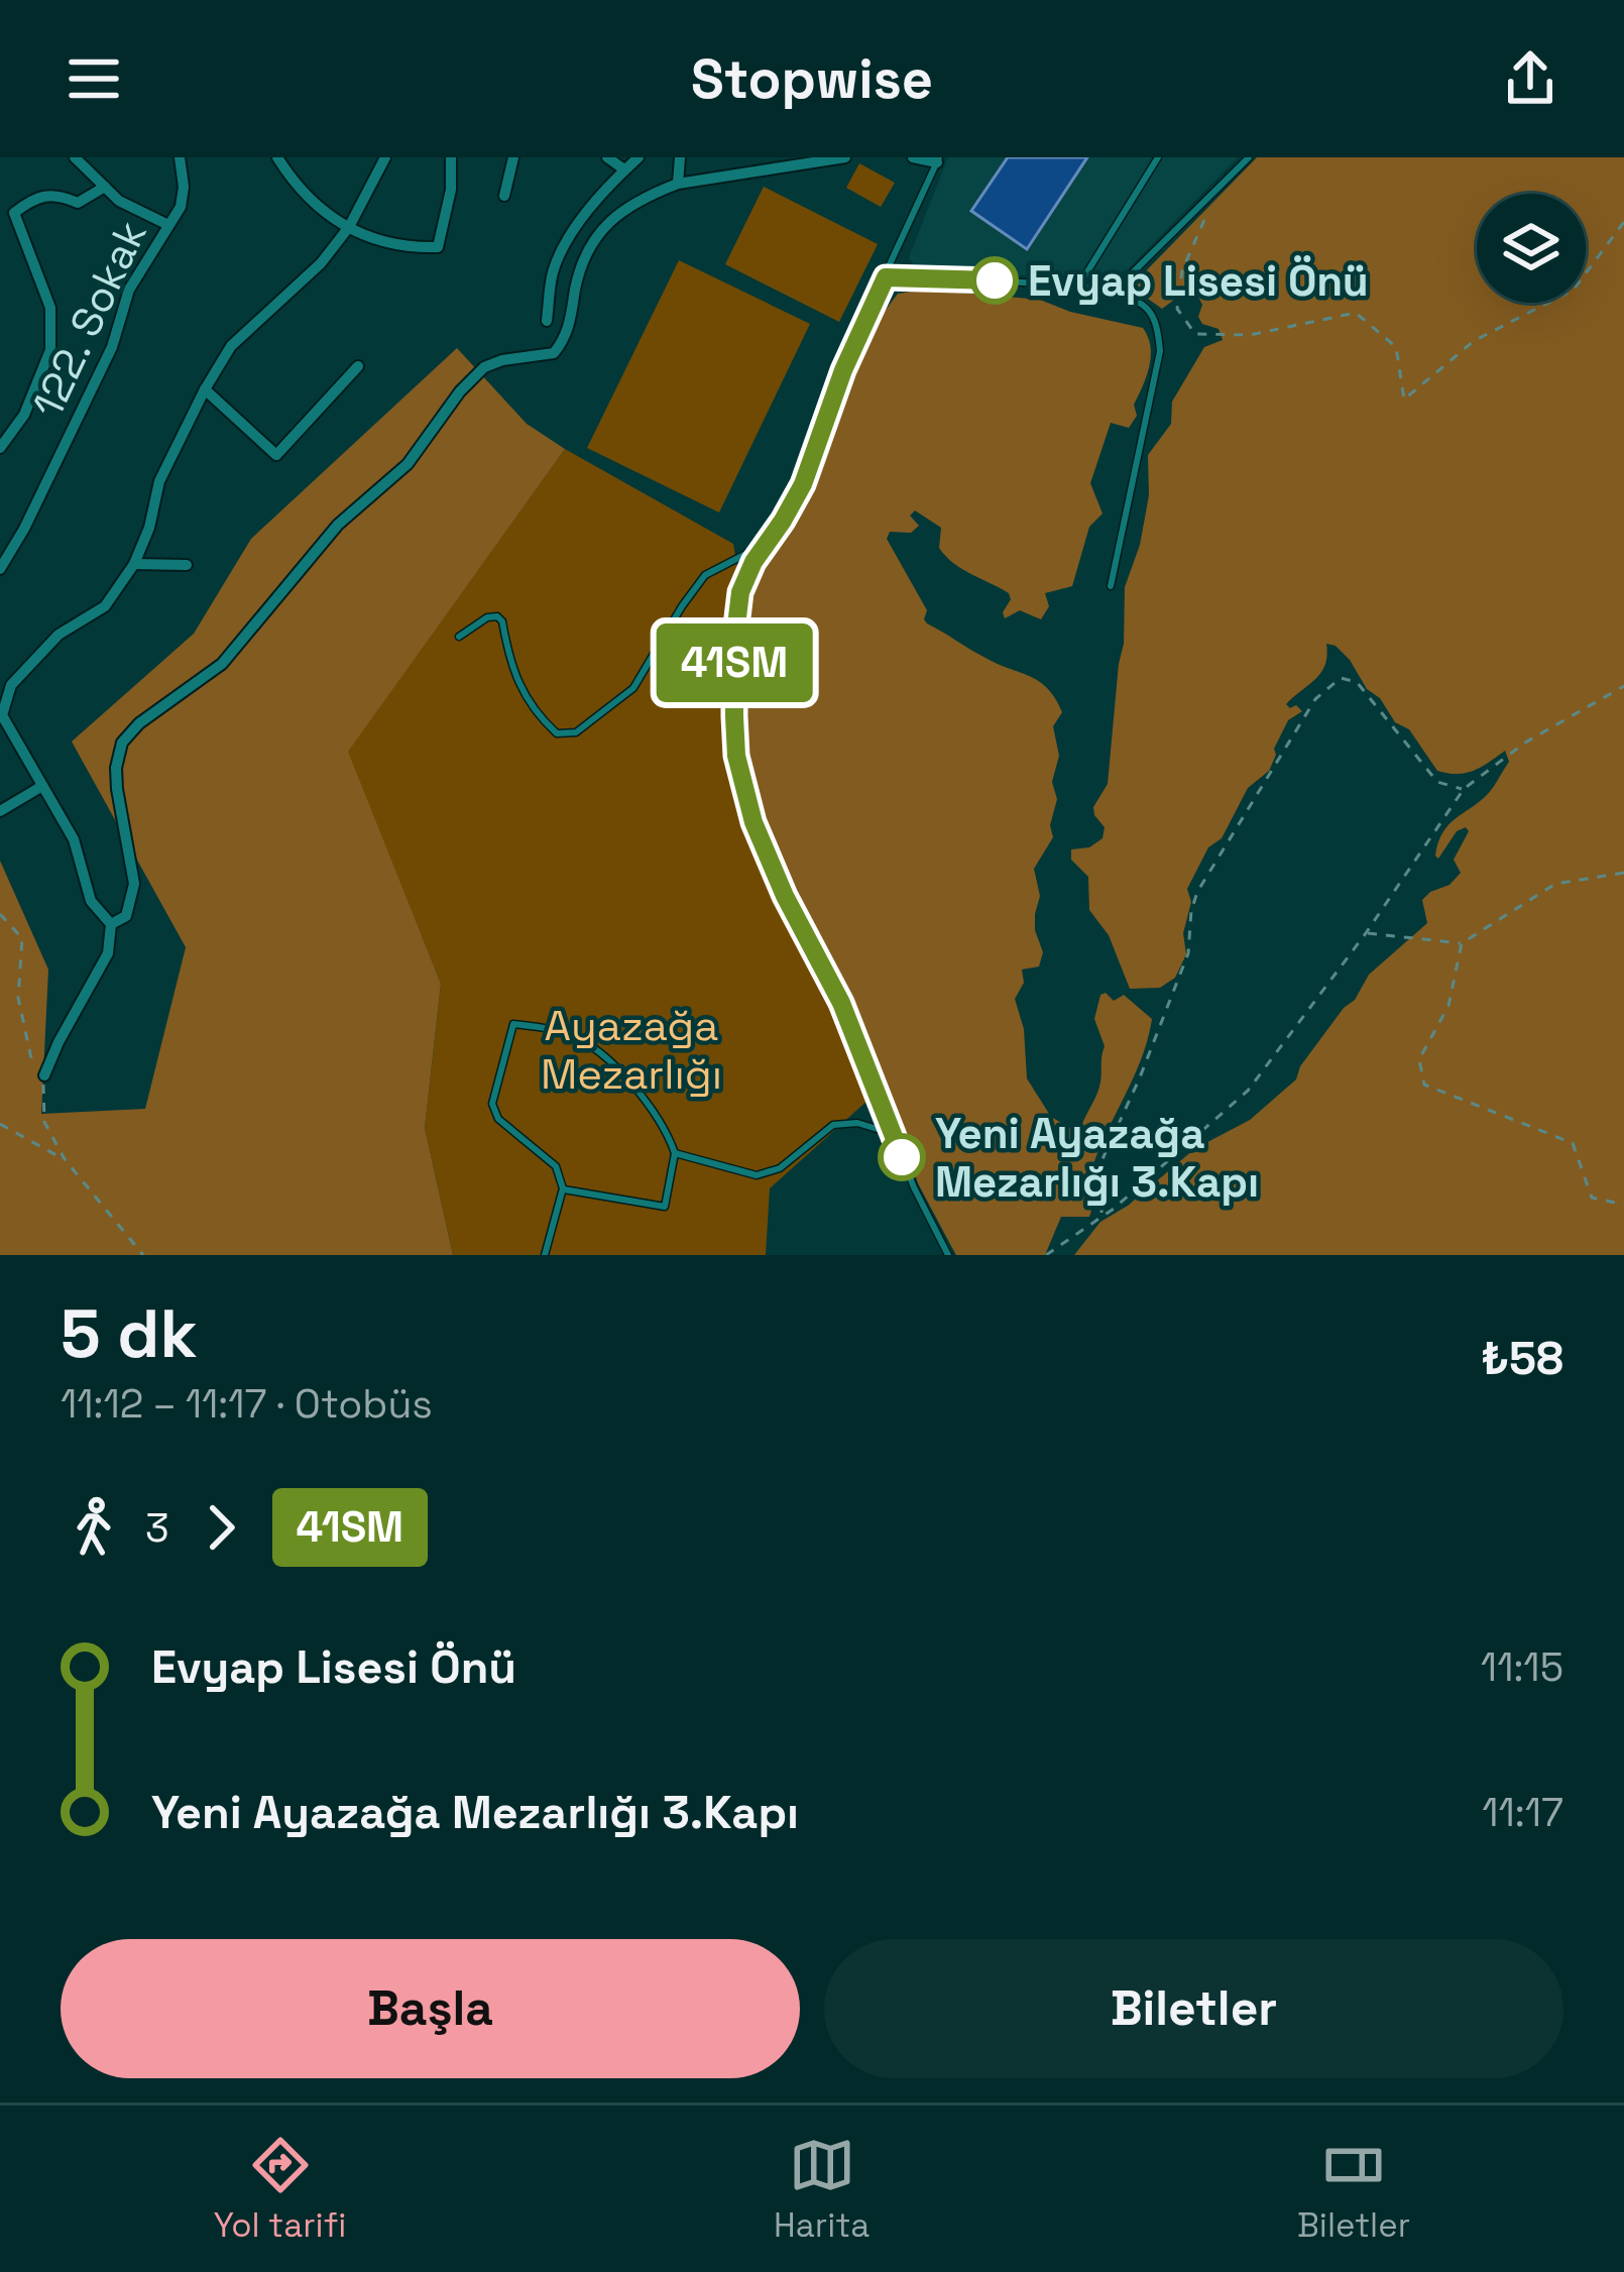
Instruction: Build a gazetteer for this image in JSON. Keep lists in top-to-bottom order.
{
  "streets": {
    "street": ["122. Sokak"]
  },
  "parks": ["Ayazağa Mezarlığı"],
  "places": ["Evyap Lisesi Önü", "Yeni Ayazağa Mezarlığı 3.Kapı"],
  "lines": ["bus line 41SM"],
  "page": {
    "header": "Stopwise",
    "on_map": "41SM",
    "heading": ["5 dk", "11:12 – 11:17 · Otobüs", "₺58"],
    "legs": ["3", "41SM"],
    "list": [
      {
        "name": "Evyap Lisesi Önü",
        "value": "11:15"
      },
      {
        "name": "Yeni Ayazağa Mezarlığı 3.Kapı",
        "value": "11:17"
      }
    ],
    "buttons": ["Başla", "Biletler"],
    "tabs": ["Yol tarifi", "Harita", "Biletler"]
  }
}
